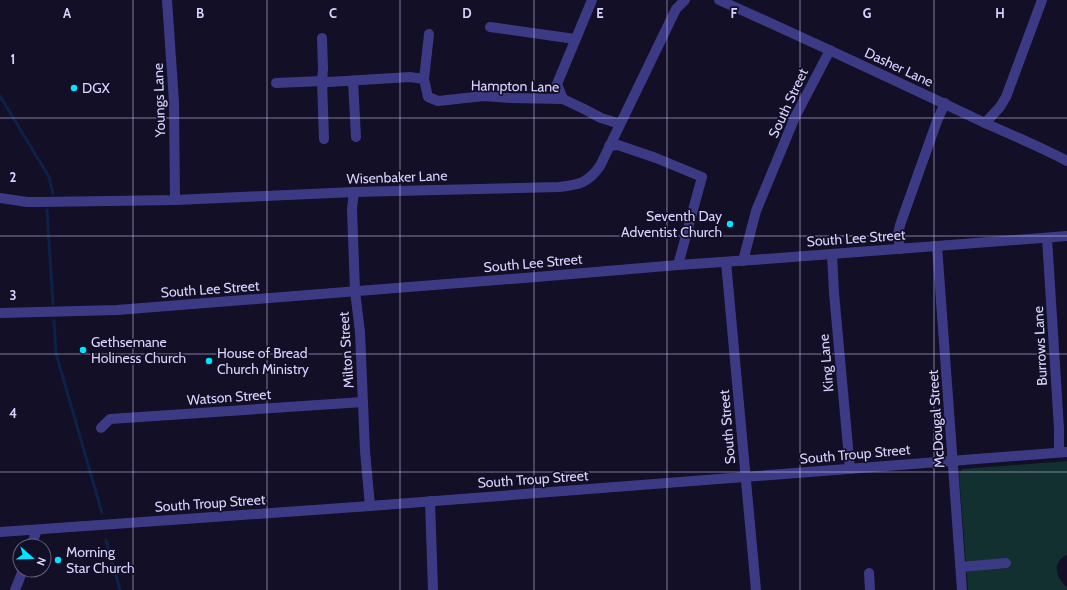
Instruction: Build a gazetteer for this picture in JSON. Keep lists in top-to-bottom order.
{
  "streets": {
    "street": [
      "Dasher Lane",
      "Hampton Lane",
      "Youngs Lane",
      "South Street",
      "Wisenbaker Lane",
      "South Lee Street",
      "Burrows Lane",
      "Milton Street",
      "King Lane",
      "Watson Street",
      "McDougal Street",
      "South Troup Street"
    ]
  },
  "crossings": [
    ["Dasher Lane", "South Street"],
    ["Hampton Lane", "Wisenbaker Lane"],
    ["Youngs Lane", "Wisenbaker Lane"],
    ["South Street", "South Lee Street"],
    ["South Street", "South Troup Street"],
    ["Wisenbaker Lane", "Milton Street"],
    ["South Lee Street", "Burrows Lane"],
    ["South Lee Street", "Milton Street"],
    ["South Lee Street", "King Lane"],
    ["South Lee Street", "McDougal Street"],
    ["Burrows Lane", "South Troup Street"],
    ["Milton Street", "Watson Street"],
    ["Milton Street", "South Troup Street"],
    ["King Lane", "South Troup Street"],
    ["McDougal Street", "South Troup Street"]
  ],
  "places": [
    "DGX",
    "Seventh Day Adventist Church",
    "Gethsemane Holiness Church",
    "House of Bread Church Ministry",
    "Morning Star Church"
  ],
  "north": "right",
  "grid": {
    "columns": [
      "A",
      "B",
      "C",
      "D",
      "E",
      "F",
      "G",
      "H"
    ],
    "rows": [
      "1",
      "2",
      "3",
      "4"
    ]
  }
}
